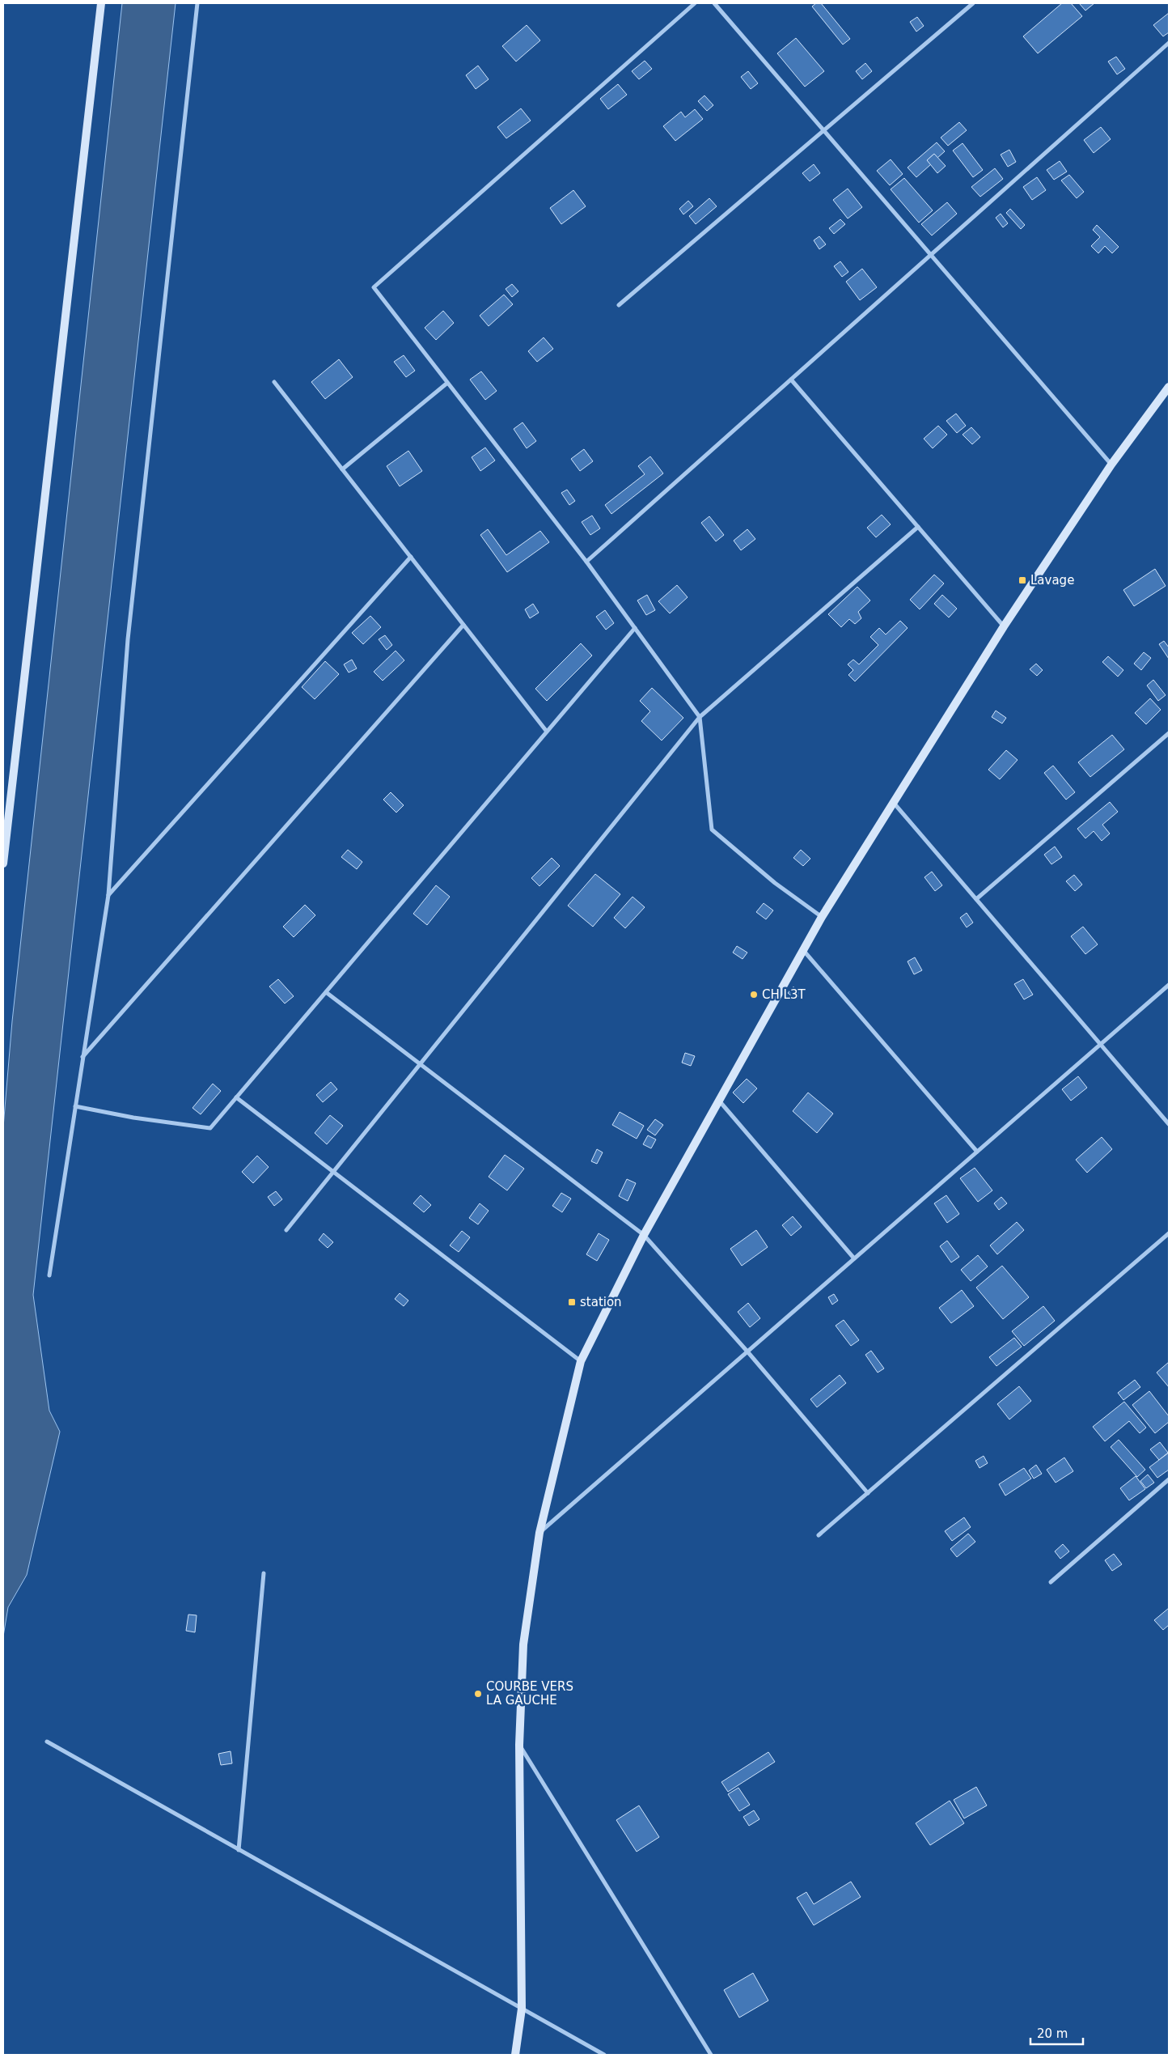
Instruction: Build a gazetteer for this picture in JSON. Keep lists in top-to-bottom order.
{
  "places": {
    "transit": ["Lavage", "station"],
    "other": ["CH L3T", "COURBE VERS LA GAUCHE"]
  },
  "scale_bar": "20 m"
}
